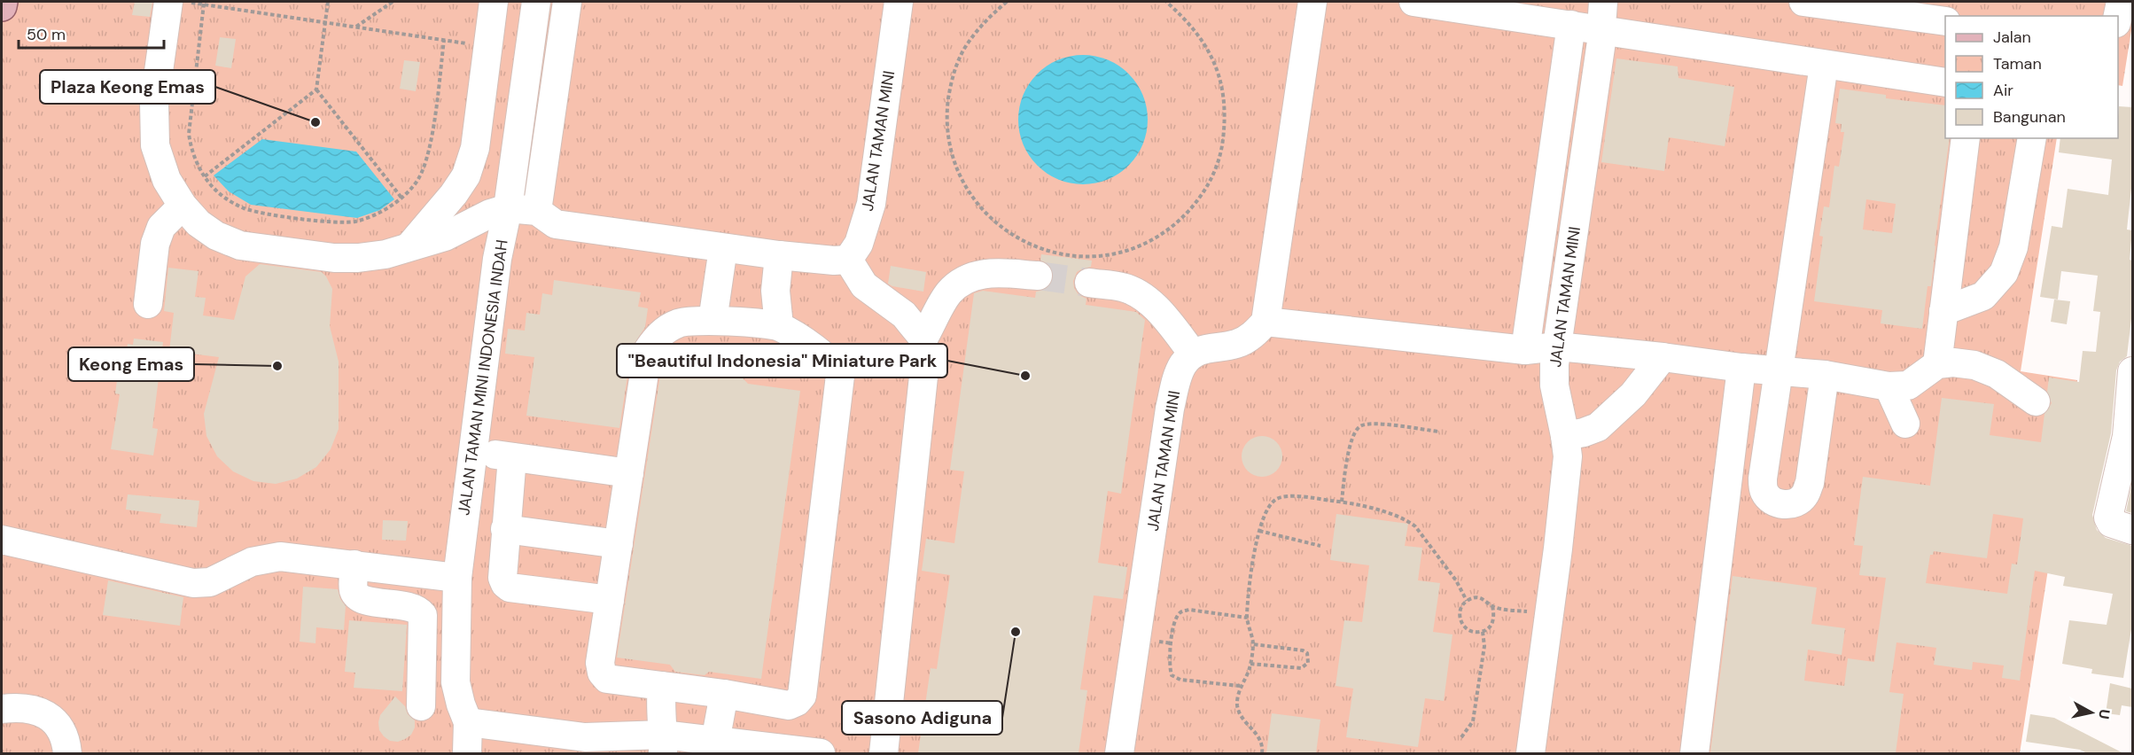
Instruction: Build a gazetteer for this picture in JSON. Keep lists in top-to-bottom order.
{
  "streets": {
    "street": ["JALAN TAMAN MINI", "JALAN TAMAN MINI INDONESIA INDAH"]
  },
  "places": [
    "Plaza Keong Emas",
    "Keong Emas",
    "\"Beautiful Indonesia\" Miniature Park",
    "Sasono Adiguna"
  ],
  "legend": [
    "Jalan",
    "Taman",
    "Air",
    "Bangunan"
  ],
  "scale_bar": "50 m",
  "north": "right"
}
